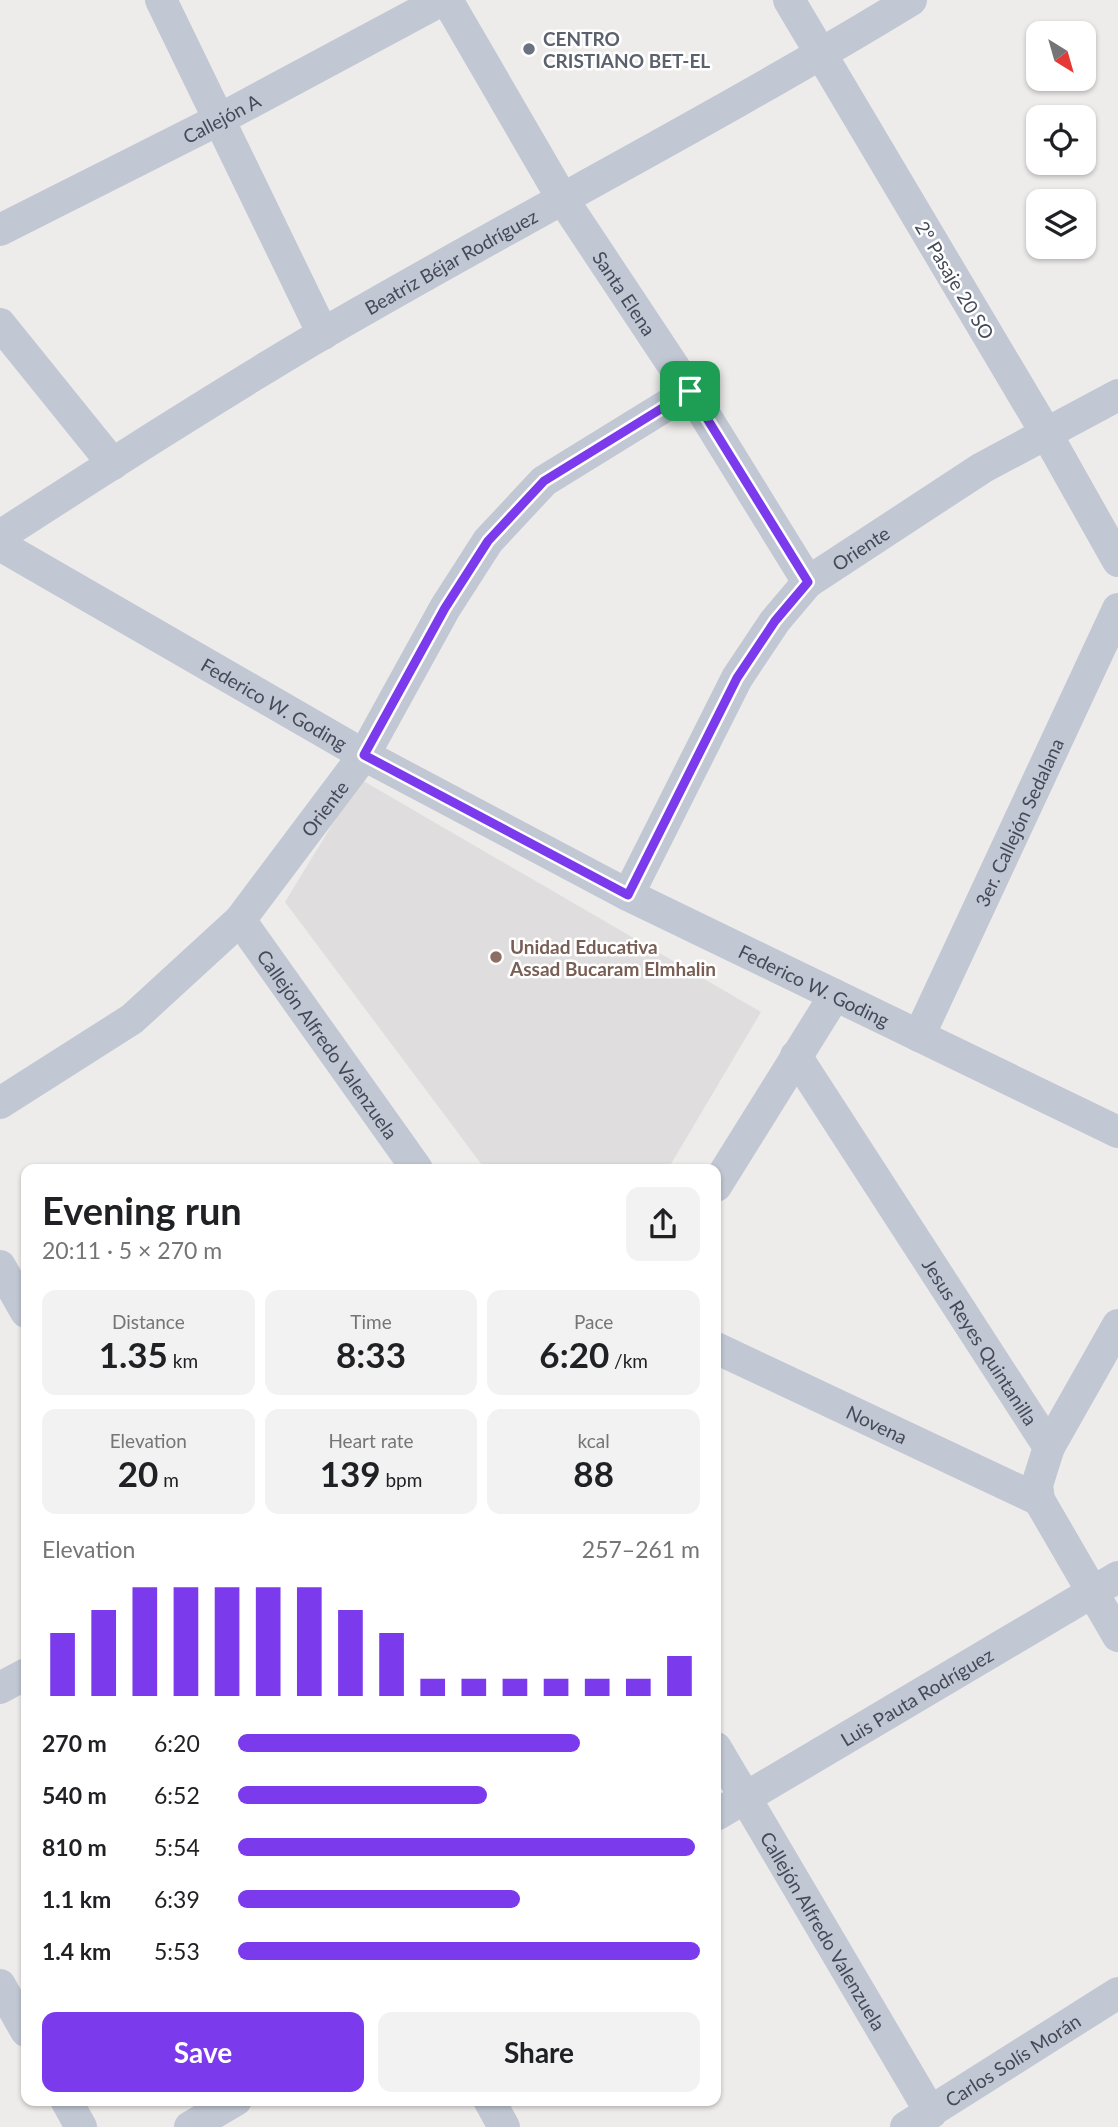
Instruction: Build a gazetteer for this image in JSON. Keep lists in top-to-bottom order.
{
  "streets": {
    "street": [
      "Callejón A",
      "Beatriz Béjar Rodríguez",
      "2º Pasaje 20 SO",
      "Santa Elena",
      "Oriente",
      "Federico W. Goding",
      "3er. Callejón Sedalana",
      "Callejón Alfredo Valenzuela",
      "Jesus Reyes Quintanilla",
      "Novena",
      "Luis Pauta Rodríguez",
      "Carlos Solís Morán"
    ]
  },
  "crossings": [
    ["Callejón A", "Santa Elena"],
    ["Beatriz Béjar Rodríguez", "2º Pasaje 20 SO"],
    ["Beatriz Béjar Rodríguez", "Santa Elena"],
    ["2º Pasaje 20 SO", "Oriente"],
    ["Santa Elena", "Oriente"],
    ["Oriente", "Federico W. Goding"],
    ["Oriente", "Callejón Alfredo Valenzuela"],
    ["Federico W. Goding", "3er. Callejón Sedalana"],
    ["Callejón Alfredo Valenzuela", "Luis Pauta Rodríguez"],
    ["Callejón Alfredo Valenzuela", "Carlos Solís Morán"]
  ],
  "places": ["CENTRO CRISTIANO BET-EL", "Unidad Educativa Assad Bucaram Elmhalin"],
  "north": "bottom right",
  "page": {
    "heading": ["Evening run", "20:11 · 5 × 270 m"],
    "stats": [
      ["Distance", "1.35 km"],
      ["Time", "8:33"],
      ["Pace", "6:20 /km"],
      ["Elevation", "20 m"],
      ["Heart rate", "139 bpm"],
      ["kcal", "88"]
    ],
    "chart": ["Elevation", "257–261 m"],
    "list": [
      {
        "name": "270 m",
        "note": "6:20"
      },
      {
        "name": "540 m",
        "note": "6:52"
      },
      {
        "name": "810 m",
        "note": "5:54"
      },
      {
        "name": "1.1 km",
        "note": "6:39"
      },
      {
        "name": "1.4 km",
        "note": "5:53"
      }
    ],
    "buttons": ["Save", "Share"]
  }
}
